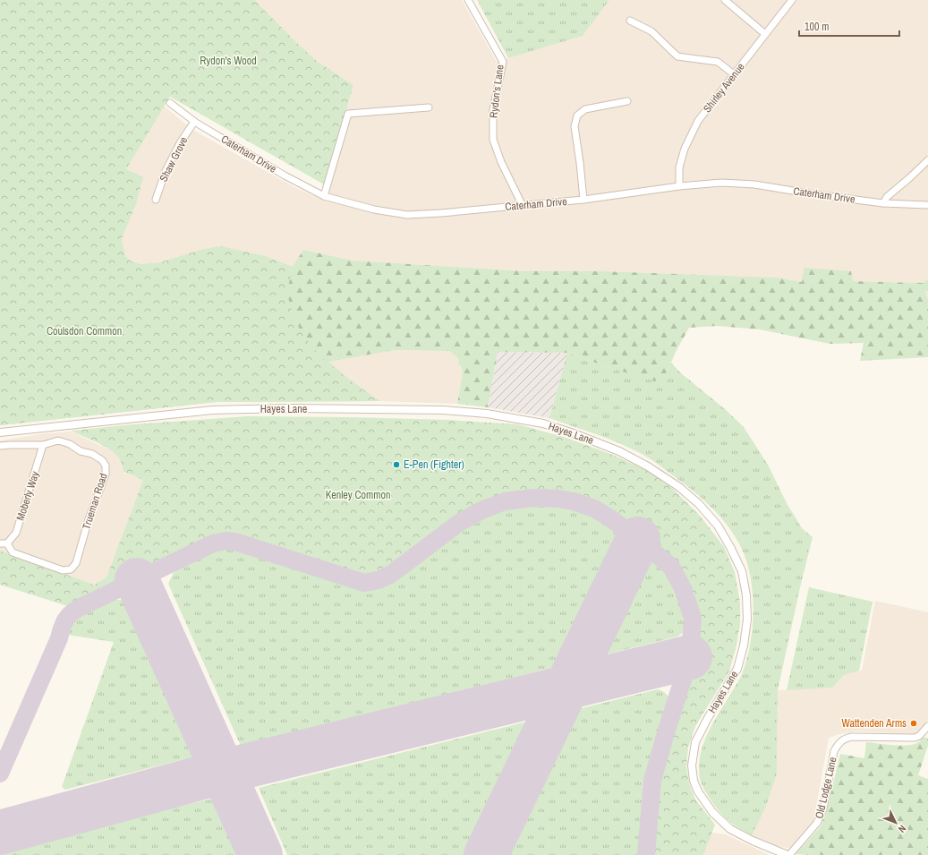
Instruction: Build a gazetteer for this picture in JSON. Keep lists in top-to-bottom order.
{
  "streets": {
    "street": [
      "Shirley Avenue",
      "Rydon's Lane",
      "Caterham Drive",
      "Shaw Grove",
      "Hayes Lane",
      "Moberly Way",
      "Trueman Road",
      "Old Lodge Lane"
    ]
  },
  "crossings": [
    ["Shirley Avenue", "Caterham Drive"],
    ["Rydon's Lane", "Caterham Drive"],
    ["Caterham Drive", "Shaw Grove"],
    ["Hayes Lane", "Old Lodge Lane"],
    ["Moberly Way", "Trueman Road"]
  ],
  "parks": ["Rydon's Wood", "Coulsdon Common", "Kenley Common"],
  "places": ["E-Pen (Fighter)", "Wattenden Arms"],
  "scale_bar": "100 m",
  "north": "bottom right"
}
